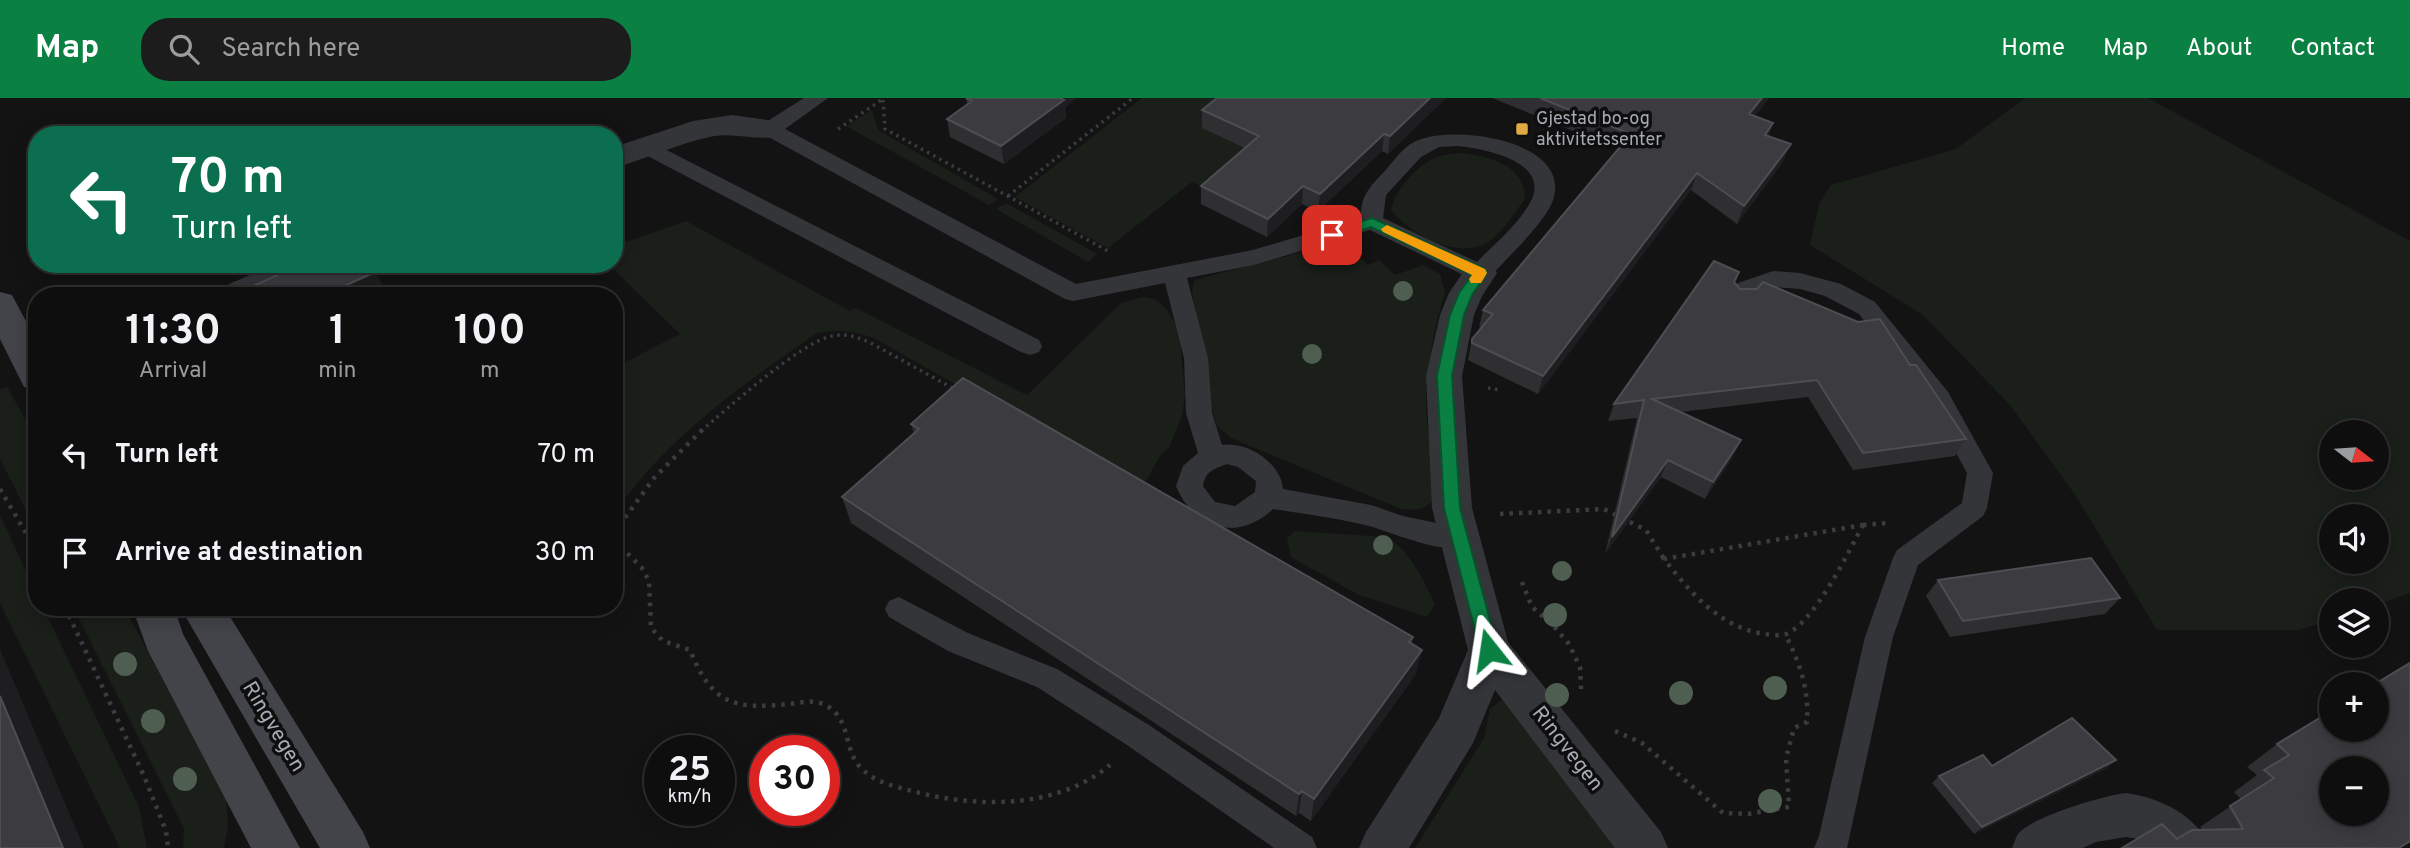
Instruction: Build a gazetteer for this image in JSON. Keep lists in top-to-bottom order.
{
  "streets": {
    "main road": ["Ringvegen"]
  },
  "places": {
    "transit": ["Gjestad bo-og aktivitetssenter"]
  },
  "north": "right",
  "page": {
    "header": "Map",
    "search": "Search here",
    "nav": [
      "Home",
      "Map",
      "About",
      "Contact"
    ],
    "turn": ["70 m", "Turn left"],
    "eta": [
      "11:30",
      "Arrival",
      "1",
      "min",
      "100",
      "m"
    ],
    "list": [
      {
        "name": "Turn left",
        "value": "70 m"
      },
      {
        "name": "Arrive at destination",
        "value": "30 m"
      }
    ],
    "map_buttons": ["+", "−"],
    "speed": "25 km/h",
    "limit": "30"
  }
}
